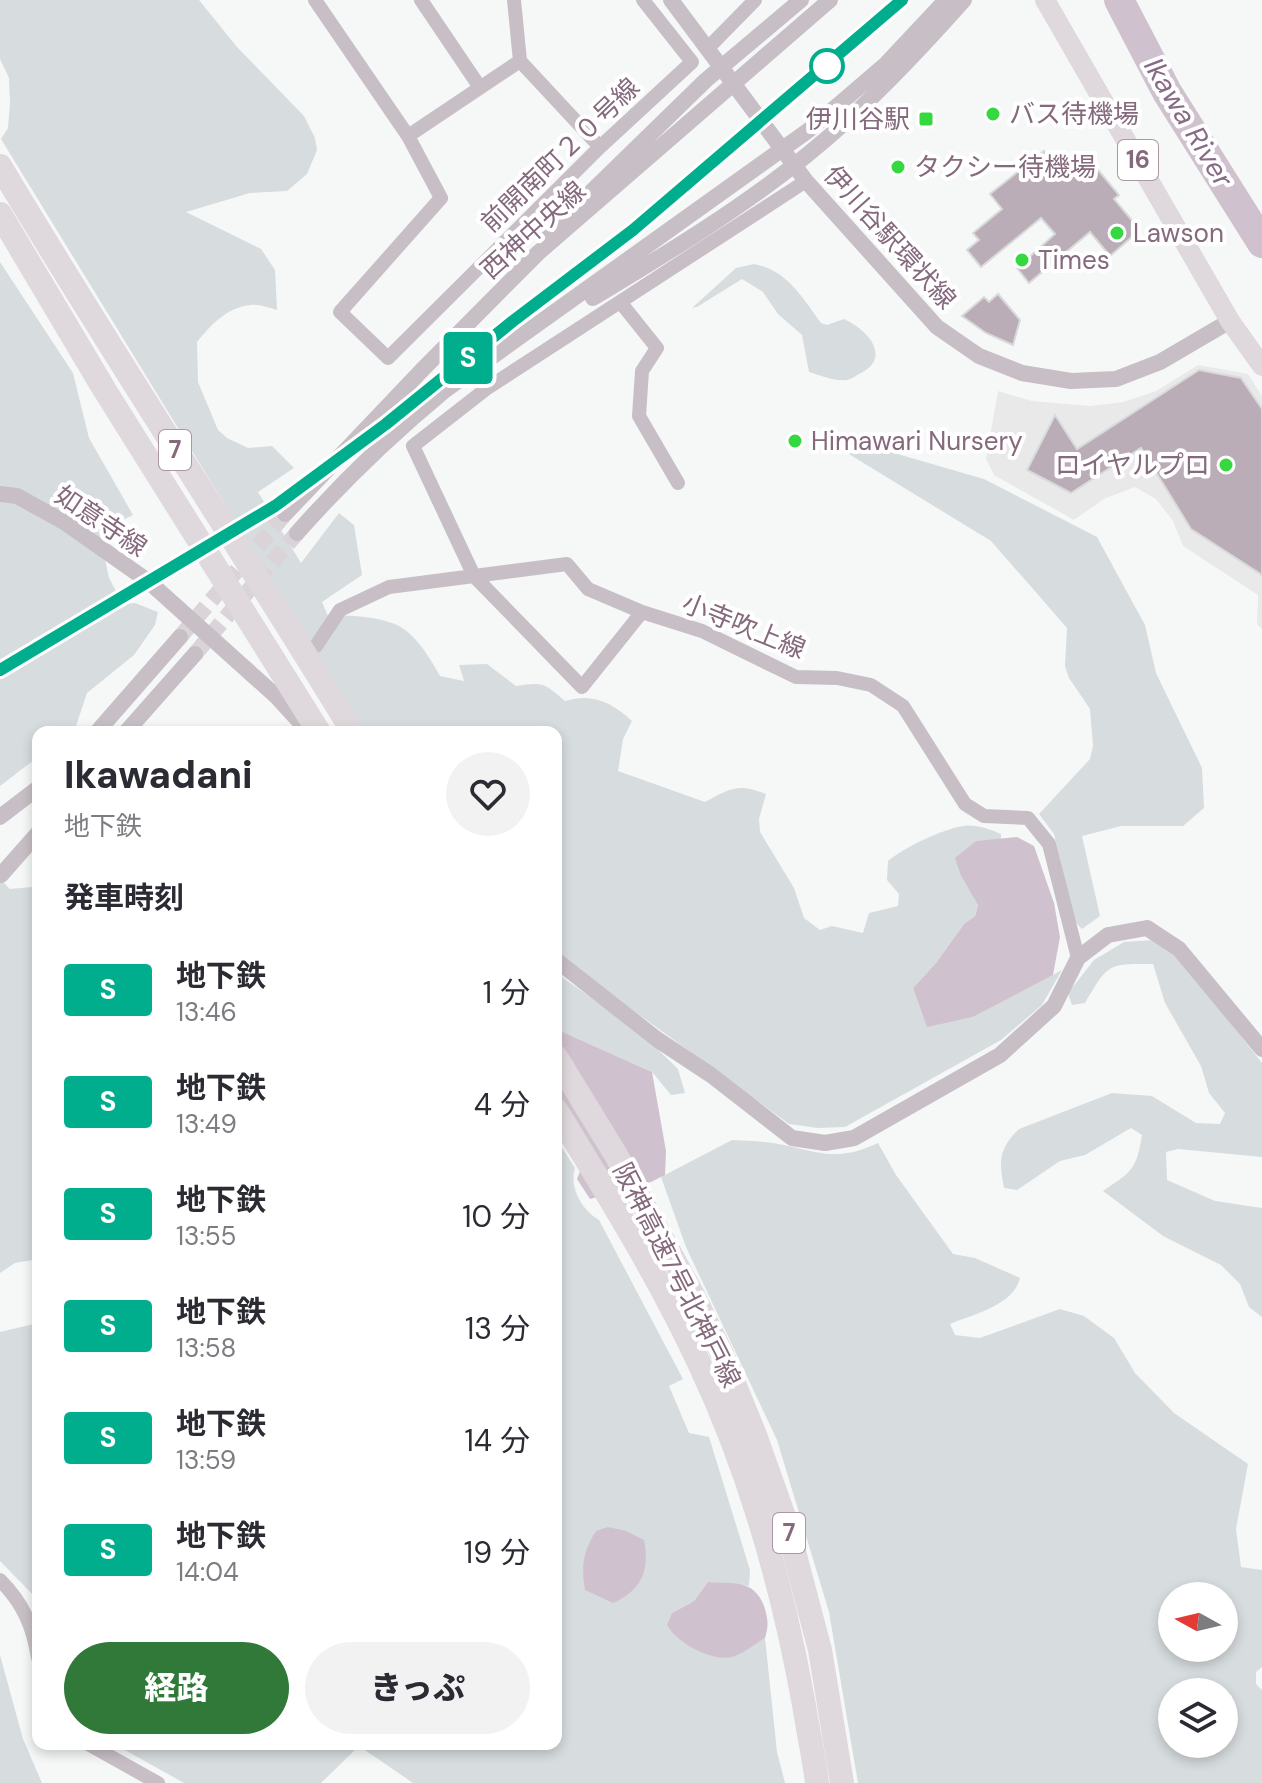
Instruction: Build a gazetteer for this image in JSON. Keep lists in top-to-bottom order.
{
  "streets": {
    "highway": ["7", "阪神高速7号北神戸線"],
    "main road": ["16"],
    "street": [
      "前開南町２０号線",
      "西神中央線",
      "伊川谷駅環状線",
      "如意寺線",
      "小寺吹上線"
    ]
  },
  "crossings": [
    ["16", "伊川谷駅環状線"]
  ],
  "water": ["Ikawa River"],
  "places": {
    "other": [
      "バス待機場",
      "タクシー待機場",
      "Lawson",
      "Times",
      "Himawari Nursery",
      "ロイヤルプロ"
    ],
    "transit": ["伊川谷駅"]
  },
  "lines": ["metro line S"],
  "north": "left",
  "page": {
    "on_map": "S",
    "heading": [
      ["Ikawadani", "地下鉄"],
      "発車時刻"
    ],
    "list": [
      {
        "mark": "S",
        "name": "地下鉄",
        "note": "13:46",
        "value": "1 分"
      },
      {
        "mark": "S",
        "name": "地下鉄",
        "note": "13:49",
        "value": "4 分"
      },
      {
        "mark": "S",
        "name": "地下鉄",
        "note": "13:55",
        "value": "10 分"
      },
      {
        "mark": "S",
        "name": "地下鉄",
        "note": "13:58",
        "value": "13 分"
      },
      {
        "mark": "S",
        "name": "地下鉄",
        "note": "13:59",
        "value": "14 分"
      },
      {
        "mark": "S",
        "name": "地下鉄",
        "note": "14:04",
        "value": "19 分"
      }
    ],
    "buttons": ["経路", "きっぷ"]
  }
}
